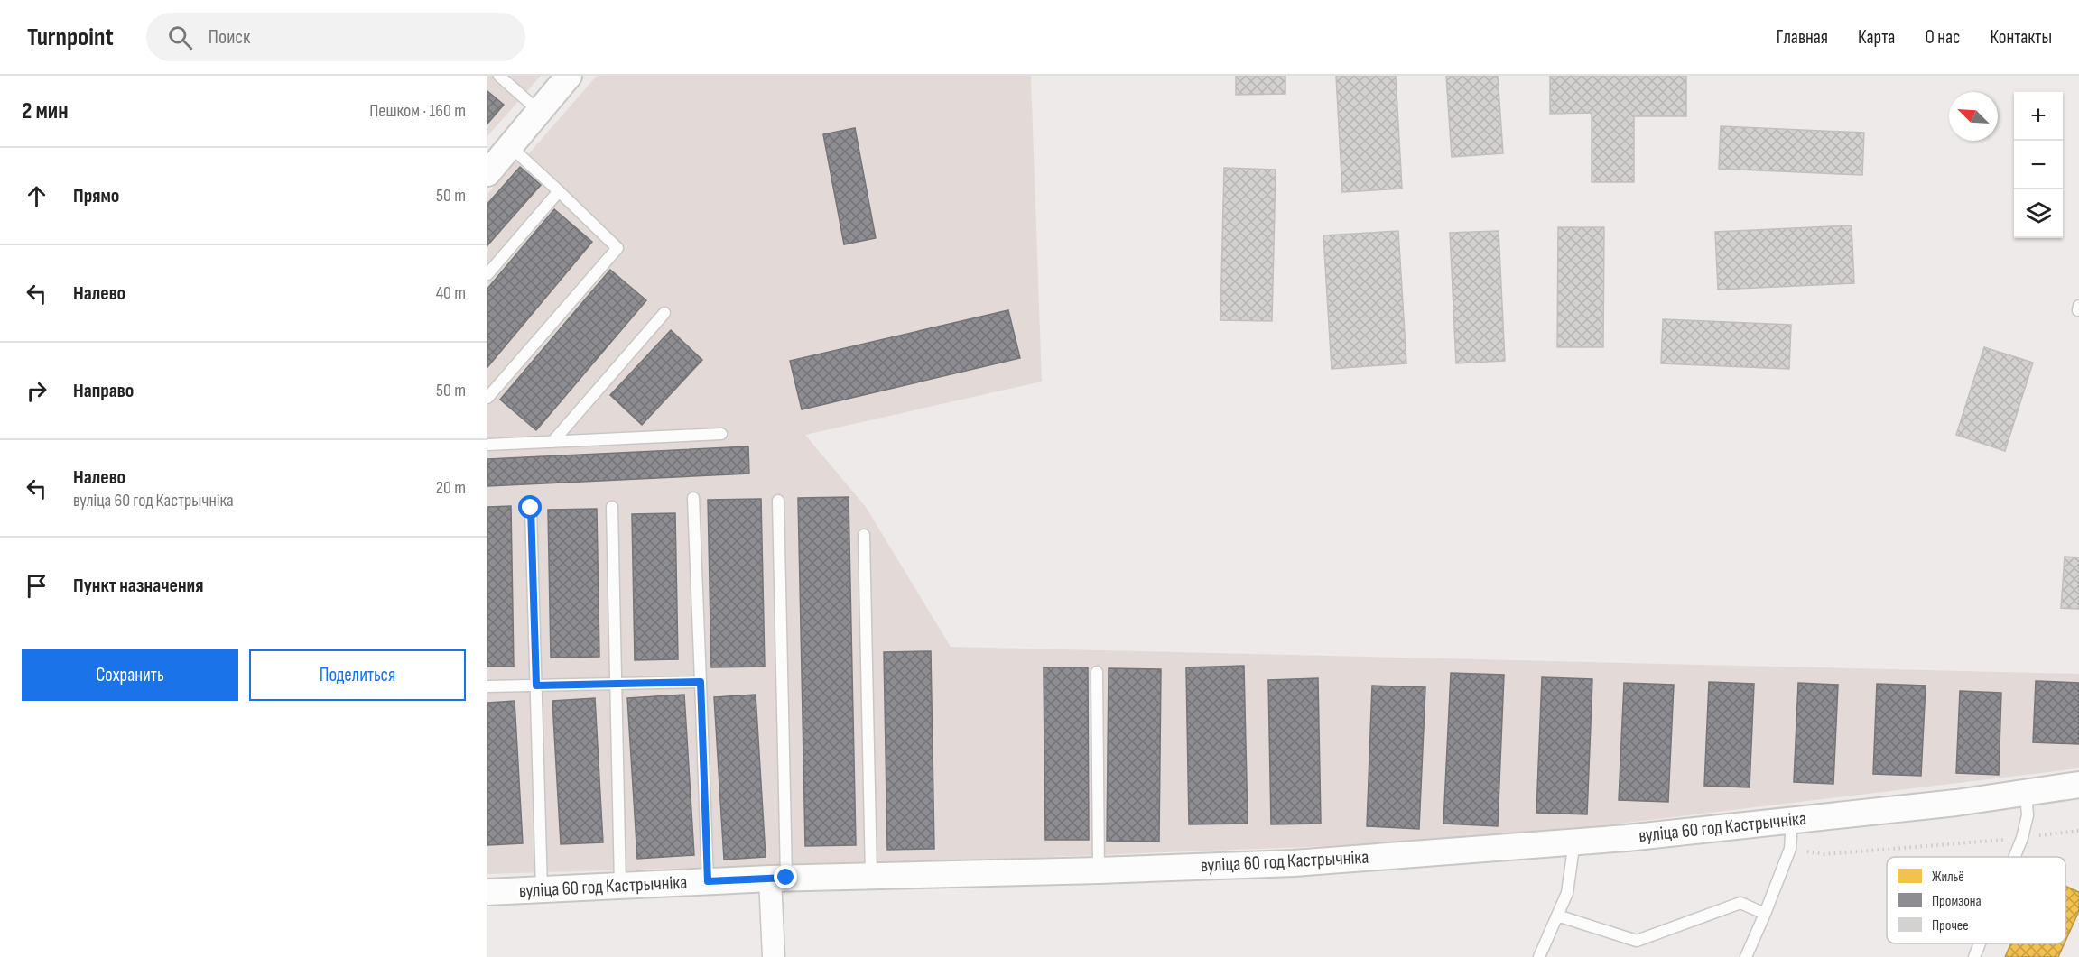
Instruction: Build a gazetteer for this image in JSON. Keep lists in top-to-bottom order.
{
  "streets": {
    "street": ["вуліца 60 год Кастрычніка"]
  },
  "legend": ["Жильё", "Промзона", "Прочее"],
  "north": "top left",
  "page": {
    "header": "Turnpoint",
    "search": "Поиск",
    "nav": [
      "Главная",
      "Карта",
      "О нас",
      "Контакты"
    ],
    "heading": ["2 мин", "Пешком · 160 m"],
    "map_buttons": ["+", "−"],
    "list": [
      ["Прямо", "50 m"],
      ["Налево", "40 m"],
      ["Направо", "50 m"],
      ["Налево", "вуліца 60 год Кастрычніка", "20 m"],
      "Пункт назначения"
    ],
    "buttons": ["Сохранить", "Поделиться"]
  }
}
